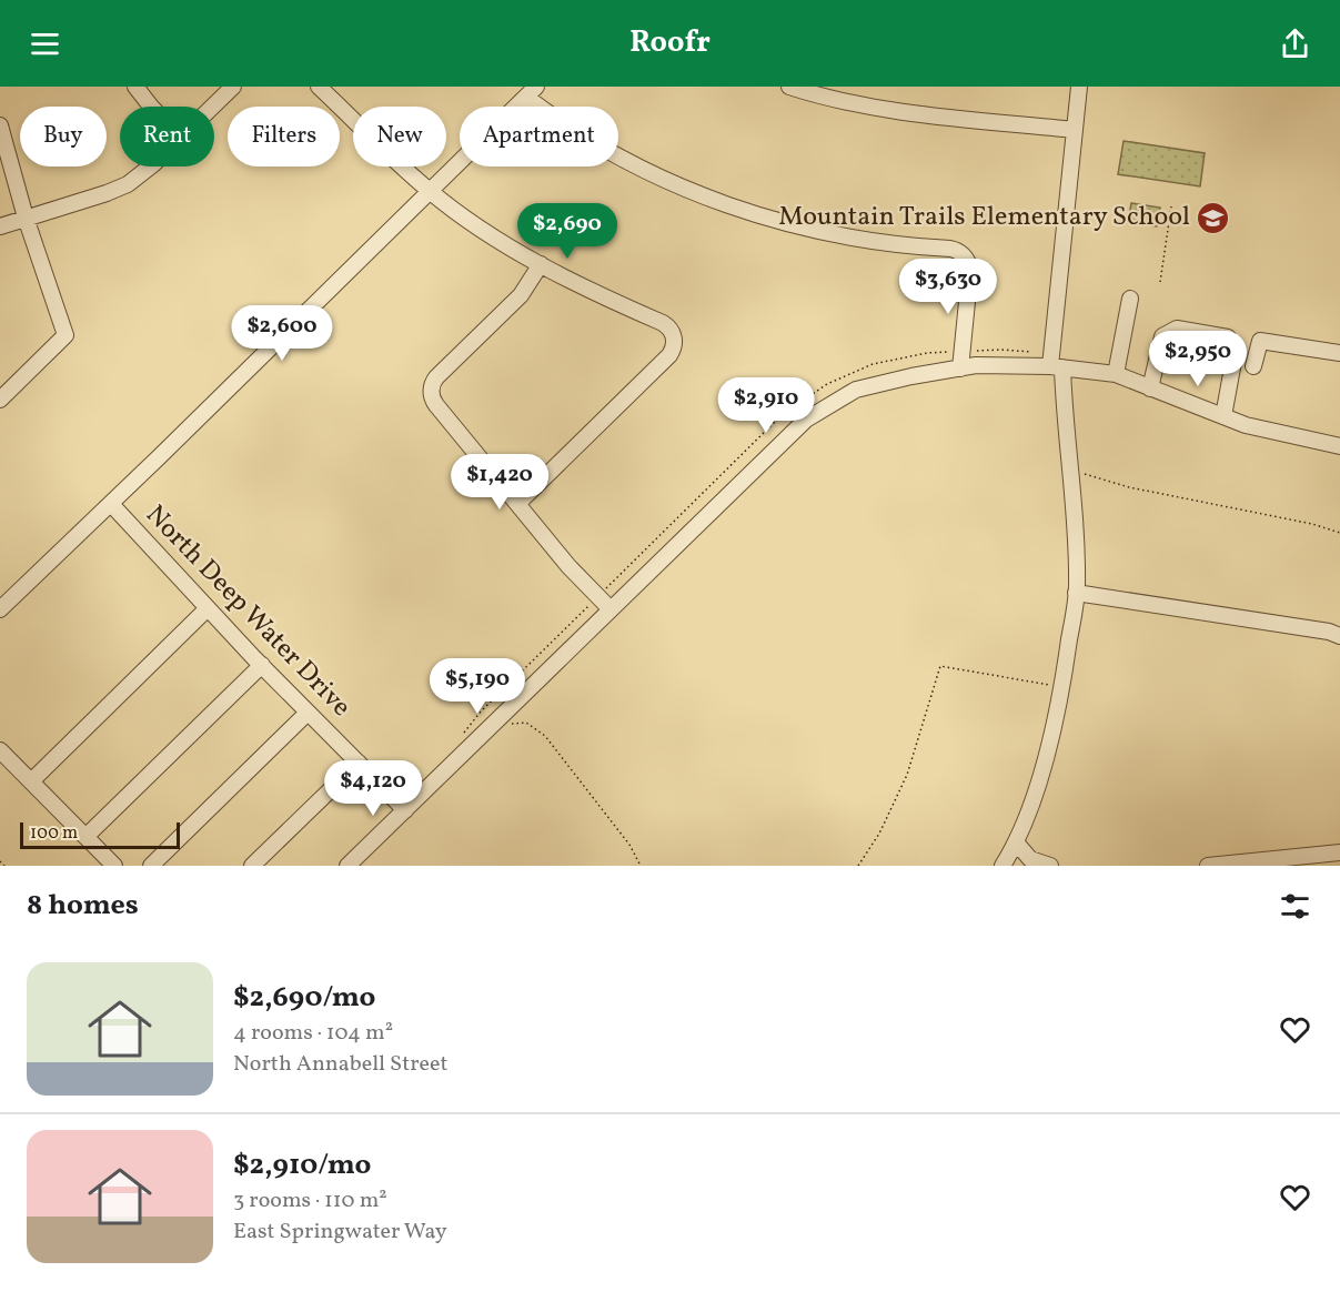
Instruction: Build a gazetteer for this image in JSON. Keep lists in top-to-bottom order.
{
  "streets": {
    "street": ["North Deep Water Drive"]
  },
  "places": {
    "school or university": ["Mountain Trails Elementary School"]
  },
  "scale_bar": "100 m",
  "page": {
    "header": "Roofr",
    "chip": [
      "Buy",
      "Rent",
      "Filters",
      "New",
      "Apartment"
    ],
    "price": [
      "$2,690",
      "$3,630",
      "$2,600",
      "$2,950",
      "$2,910",
      "$1,420",
      "$5,190",
      "$4,120"
    ],
    "scale": "100 m",
    "heading": "8 homes",
    "list": [
      {
        "name": "$2,690/mo",
        "note": "4 rooms · 104 m² · North Annabell Street"
      },
      {
        "name": "$2,910/mo",
        "note": "3 rooms · 110 m² · East Springwater Way"
      }
    ]
  }
}
